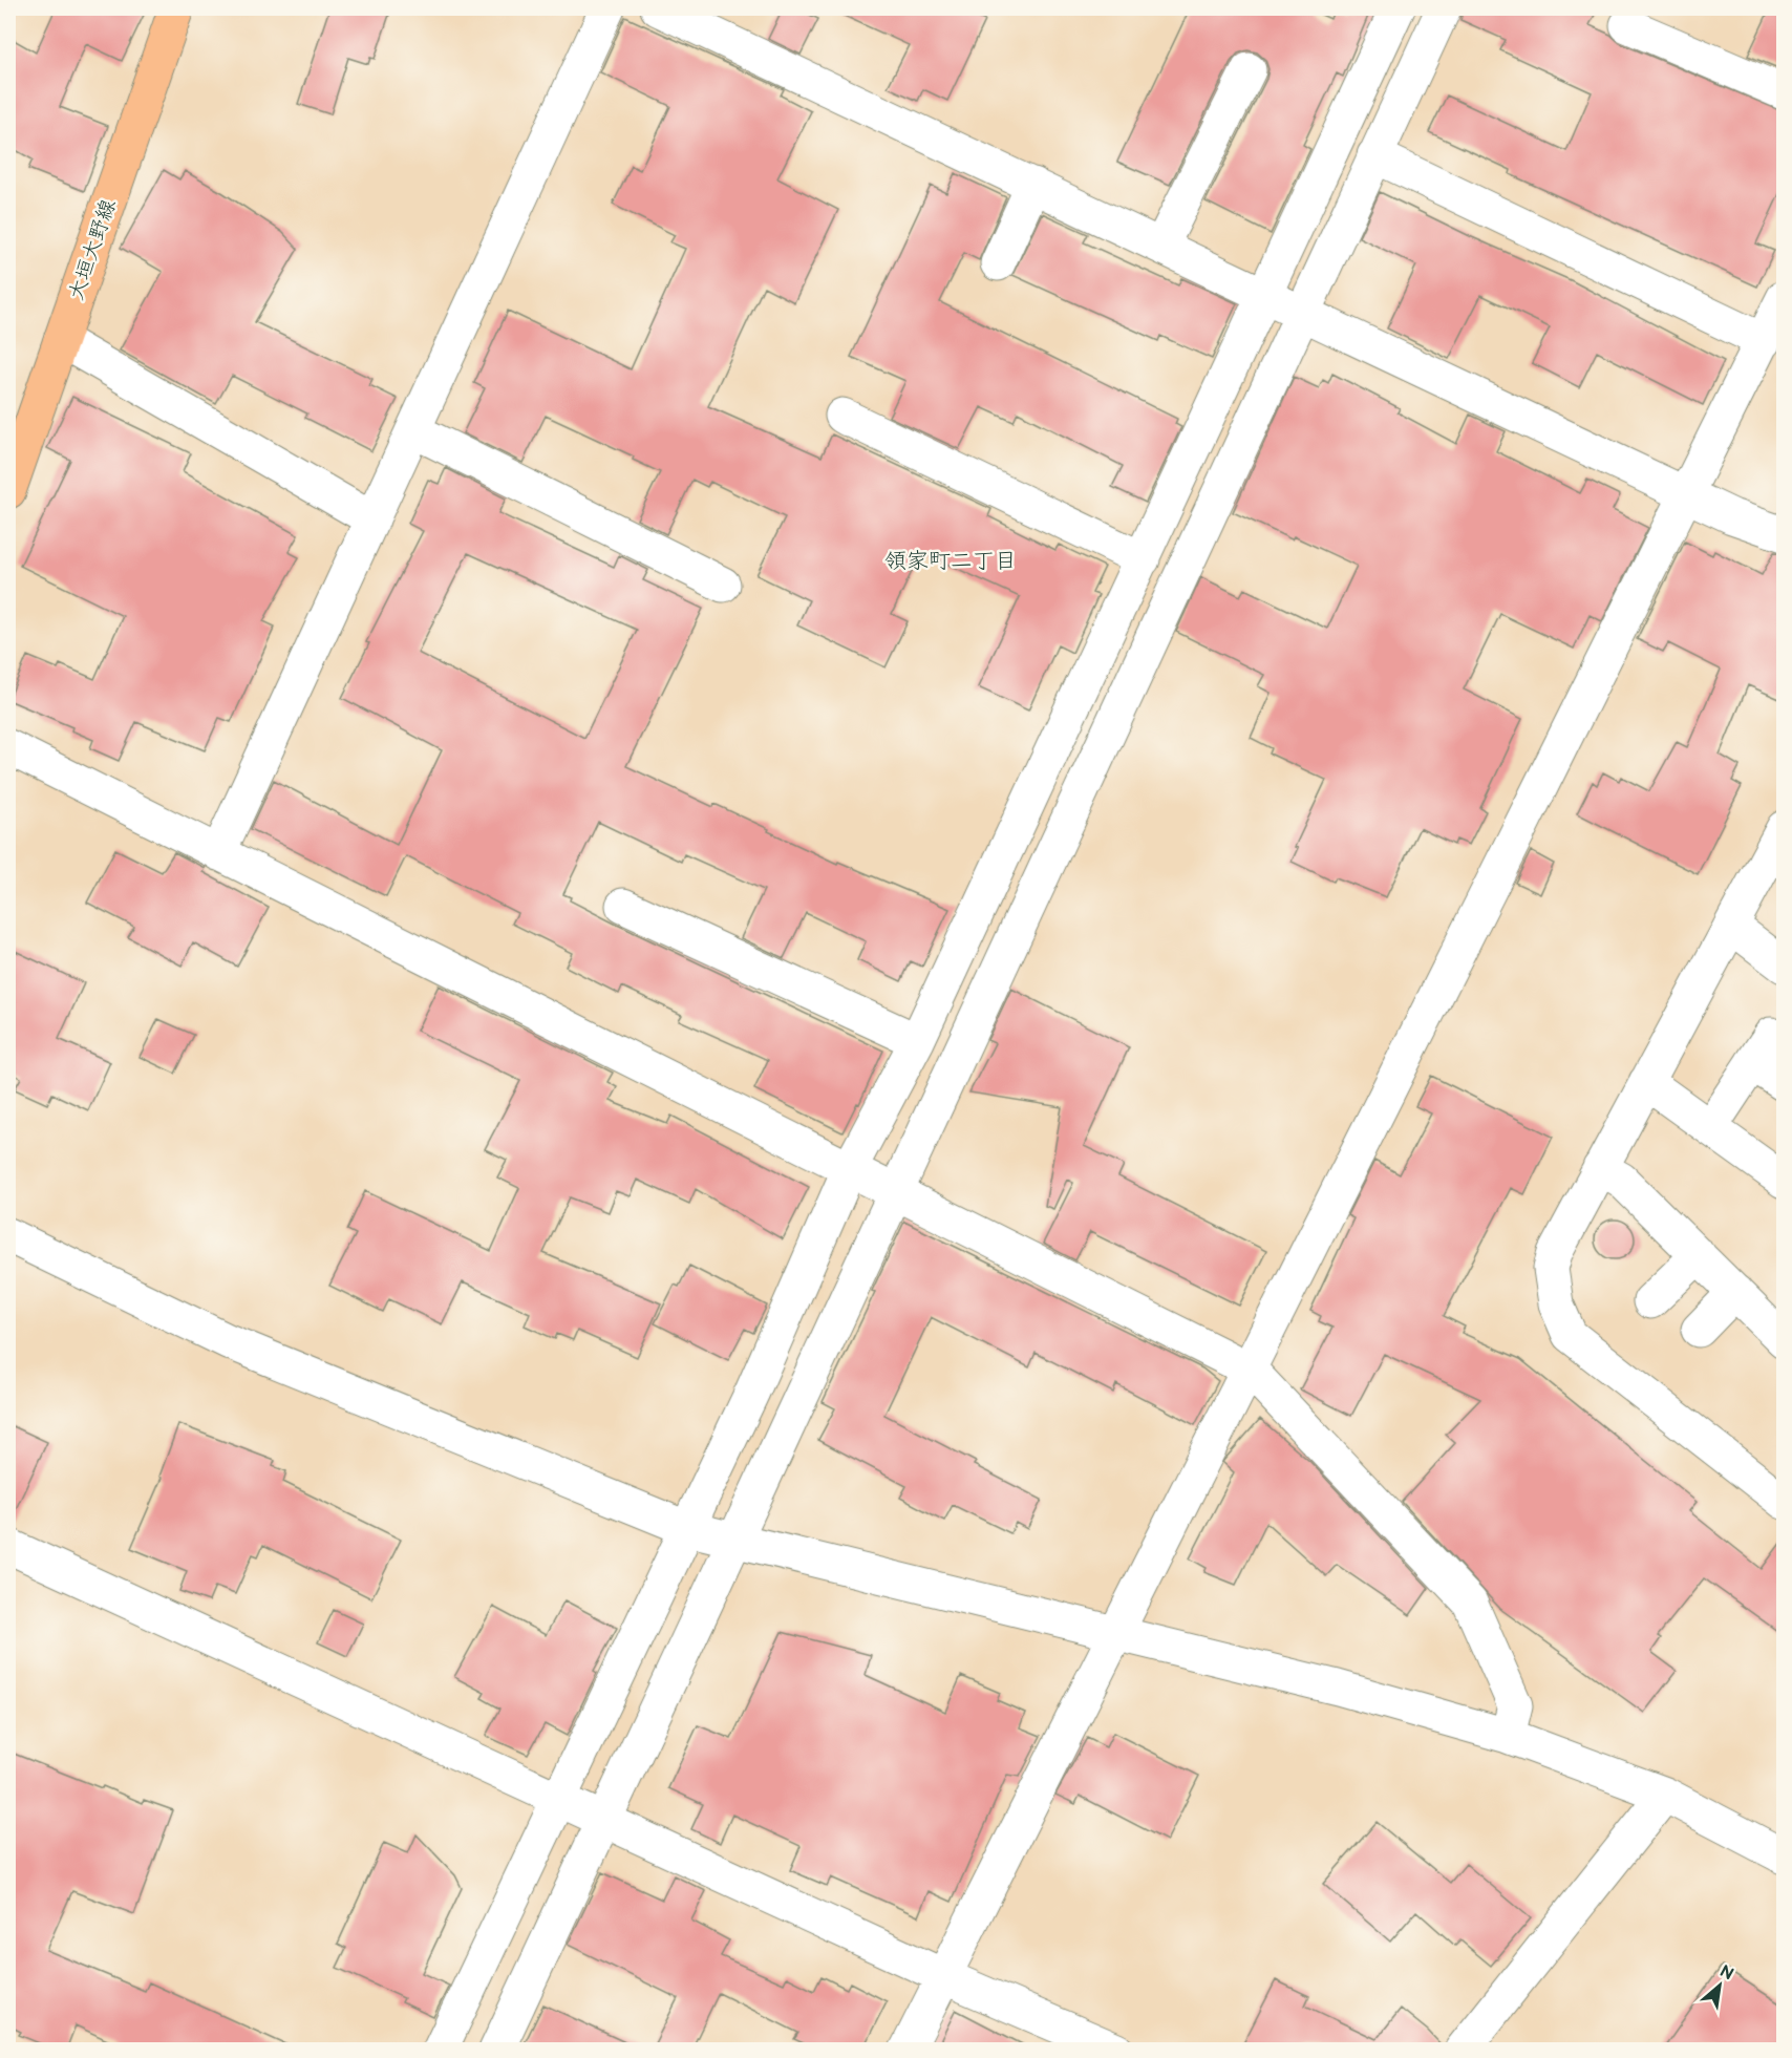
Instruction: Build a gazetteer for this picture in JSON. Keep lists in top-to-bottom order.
{
  "streets": {
    "main road": ["大垣大野線"]
  },
  "districts": ["領家町二丁目"],
  "north": "top right"
}
